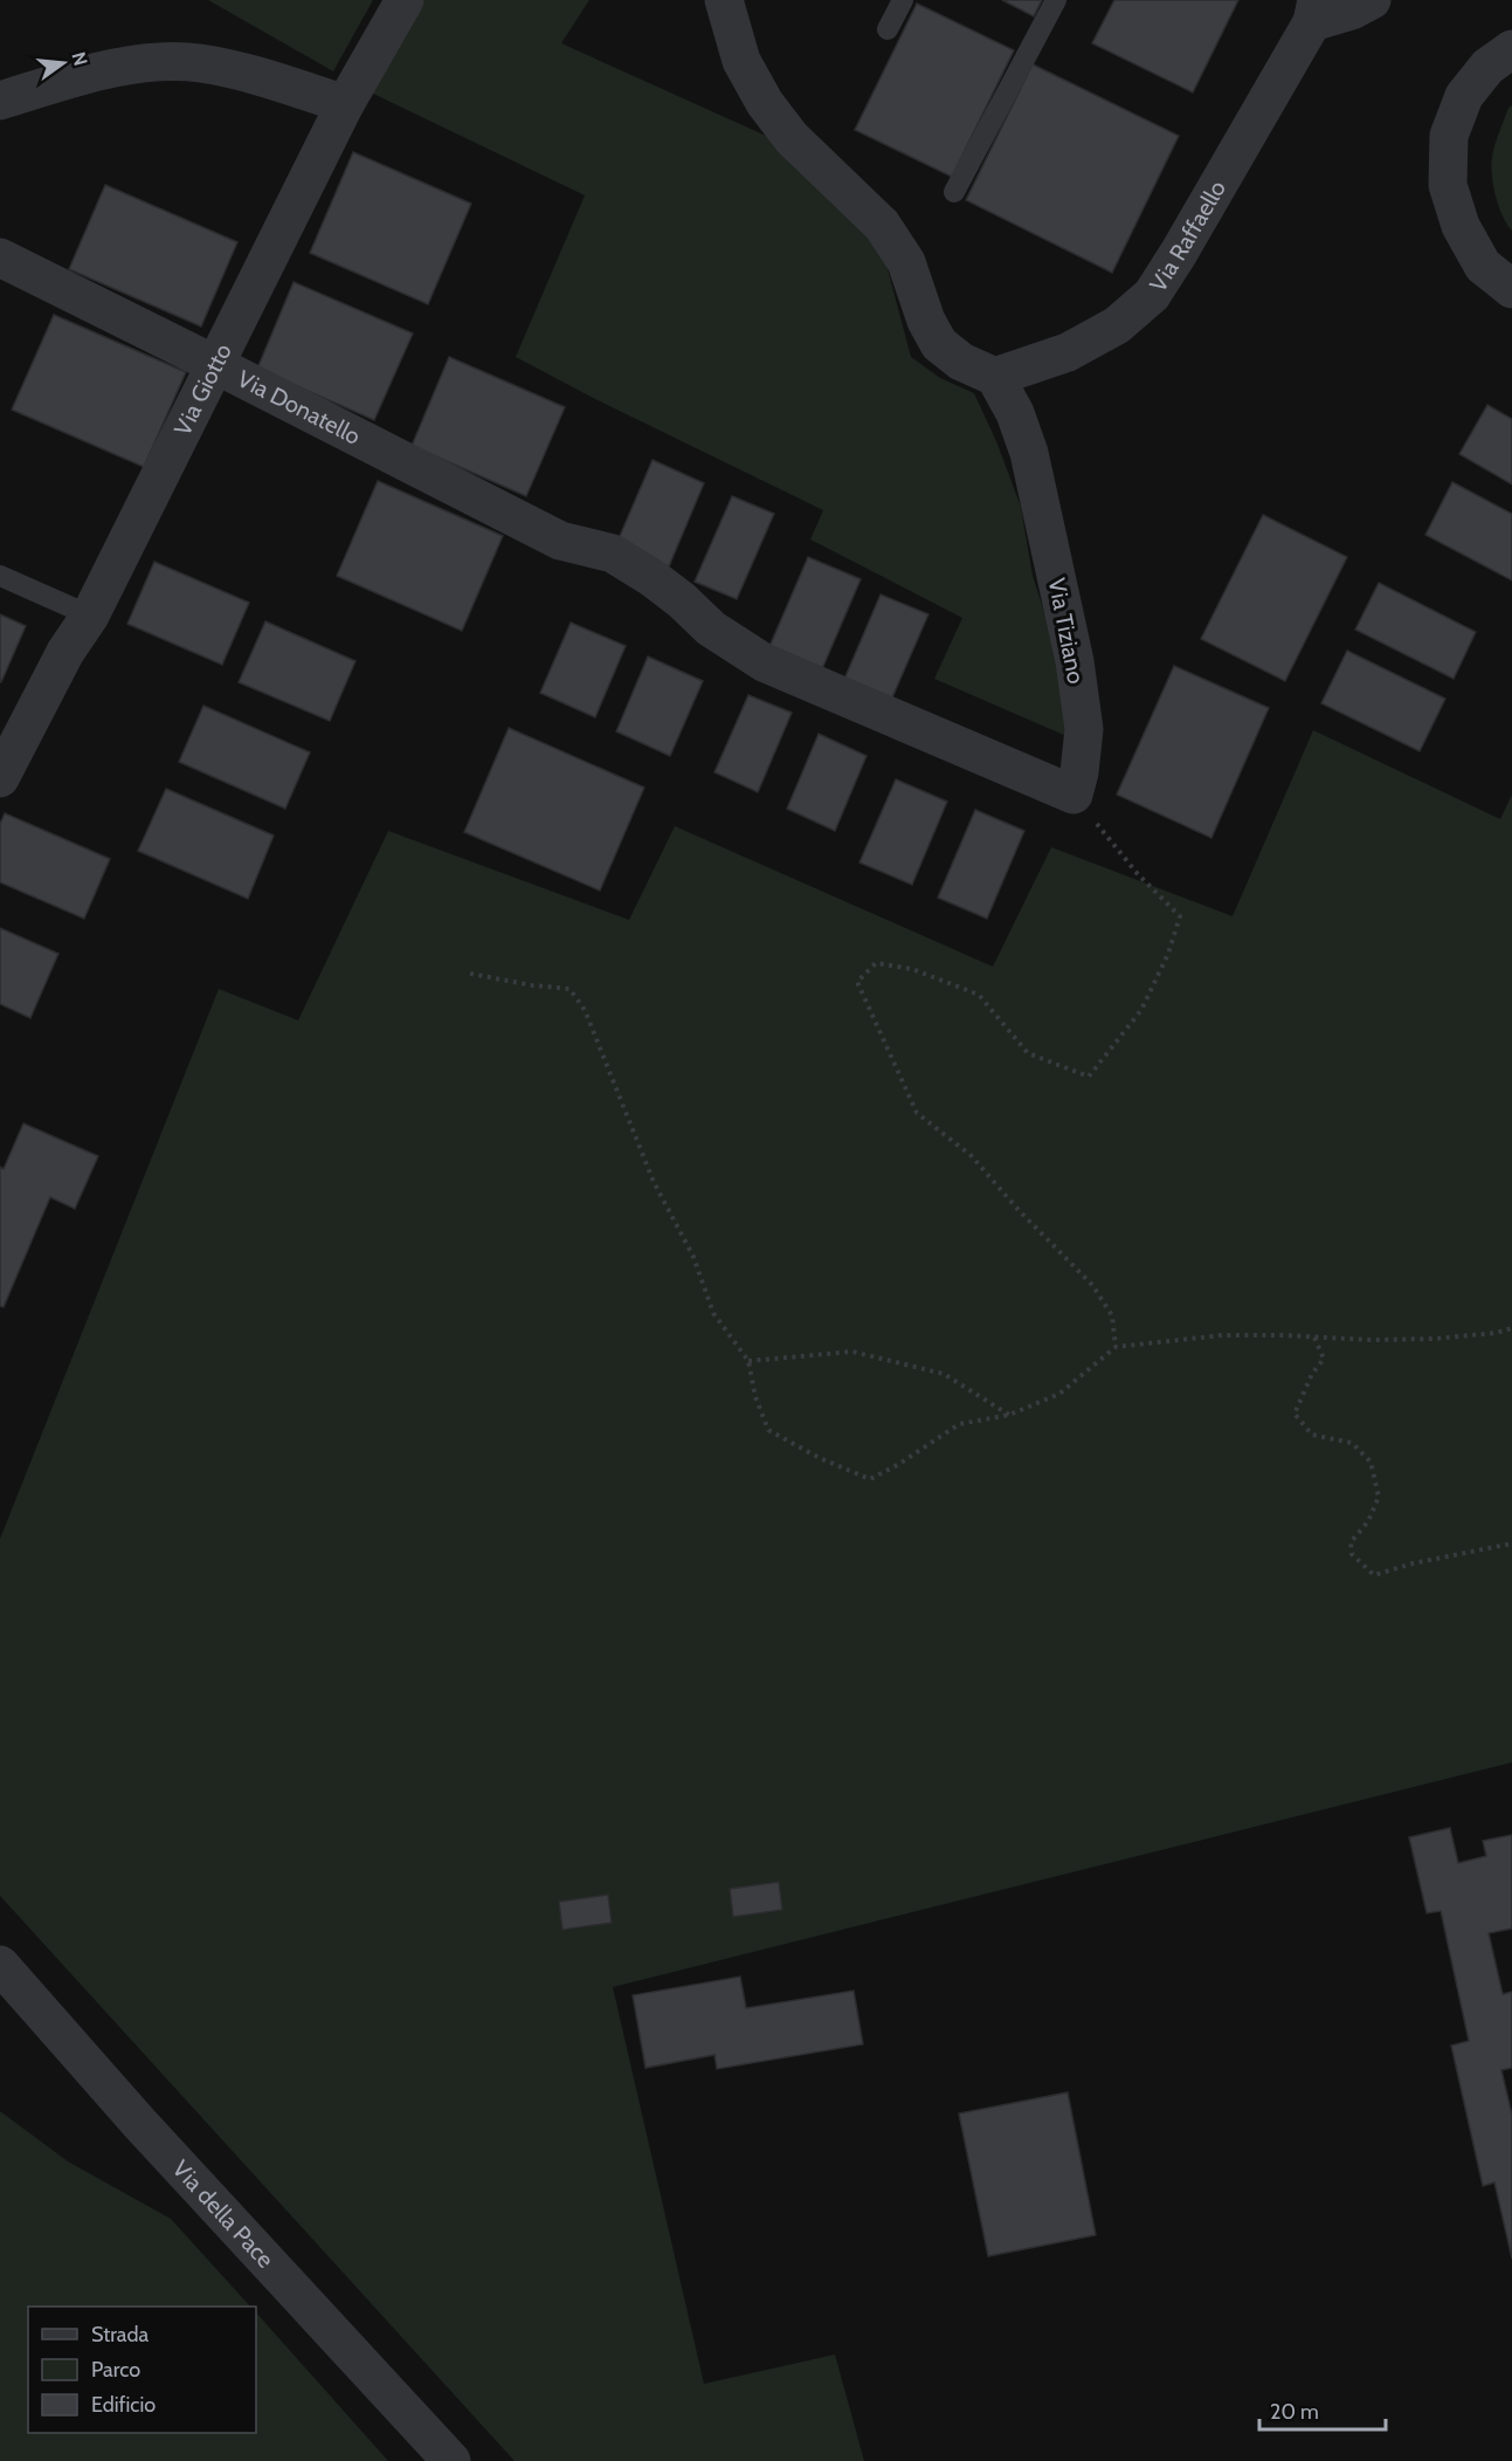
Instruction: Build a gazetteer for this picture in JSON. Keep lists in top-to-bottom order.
{
  "streets": {
    "street": [
      "Via Raffaello",
      "Via Giotto",
      "Via Donatello",
      "Via Tiziano",
      "Via della Pace"
    ]
  },
  "crossings": [
    ["Via Raffaello", "Via Tiziano"],
    ["Via Giotto", "Via Donatello"],
    ["Via Donatello", "Via Tiziano"]
  ],
  "legend": ["Strada", "Parco", "Edificio"],
  "scale_bar": "20 m",
  "north": "right"
}
